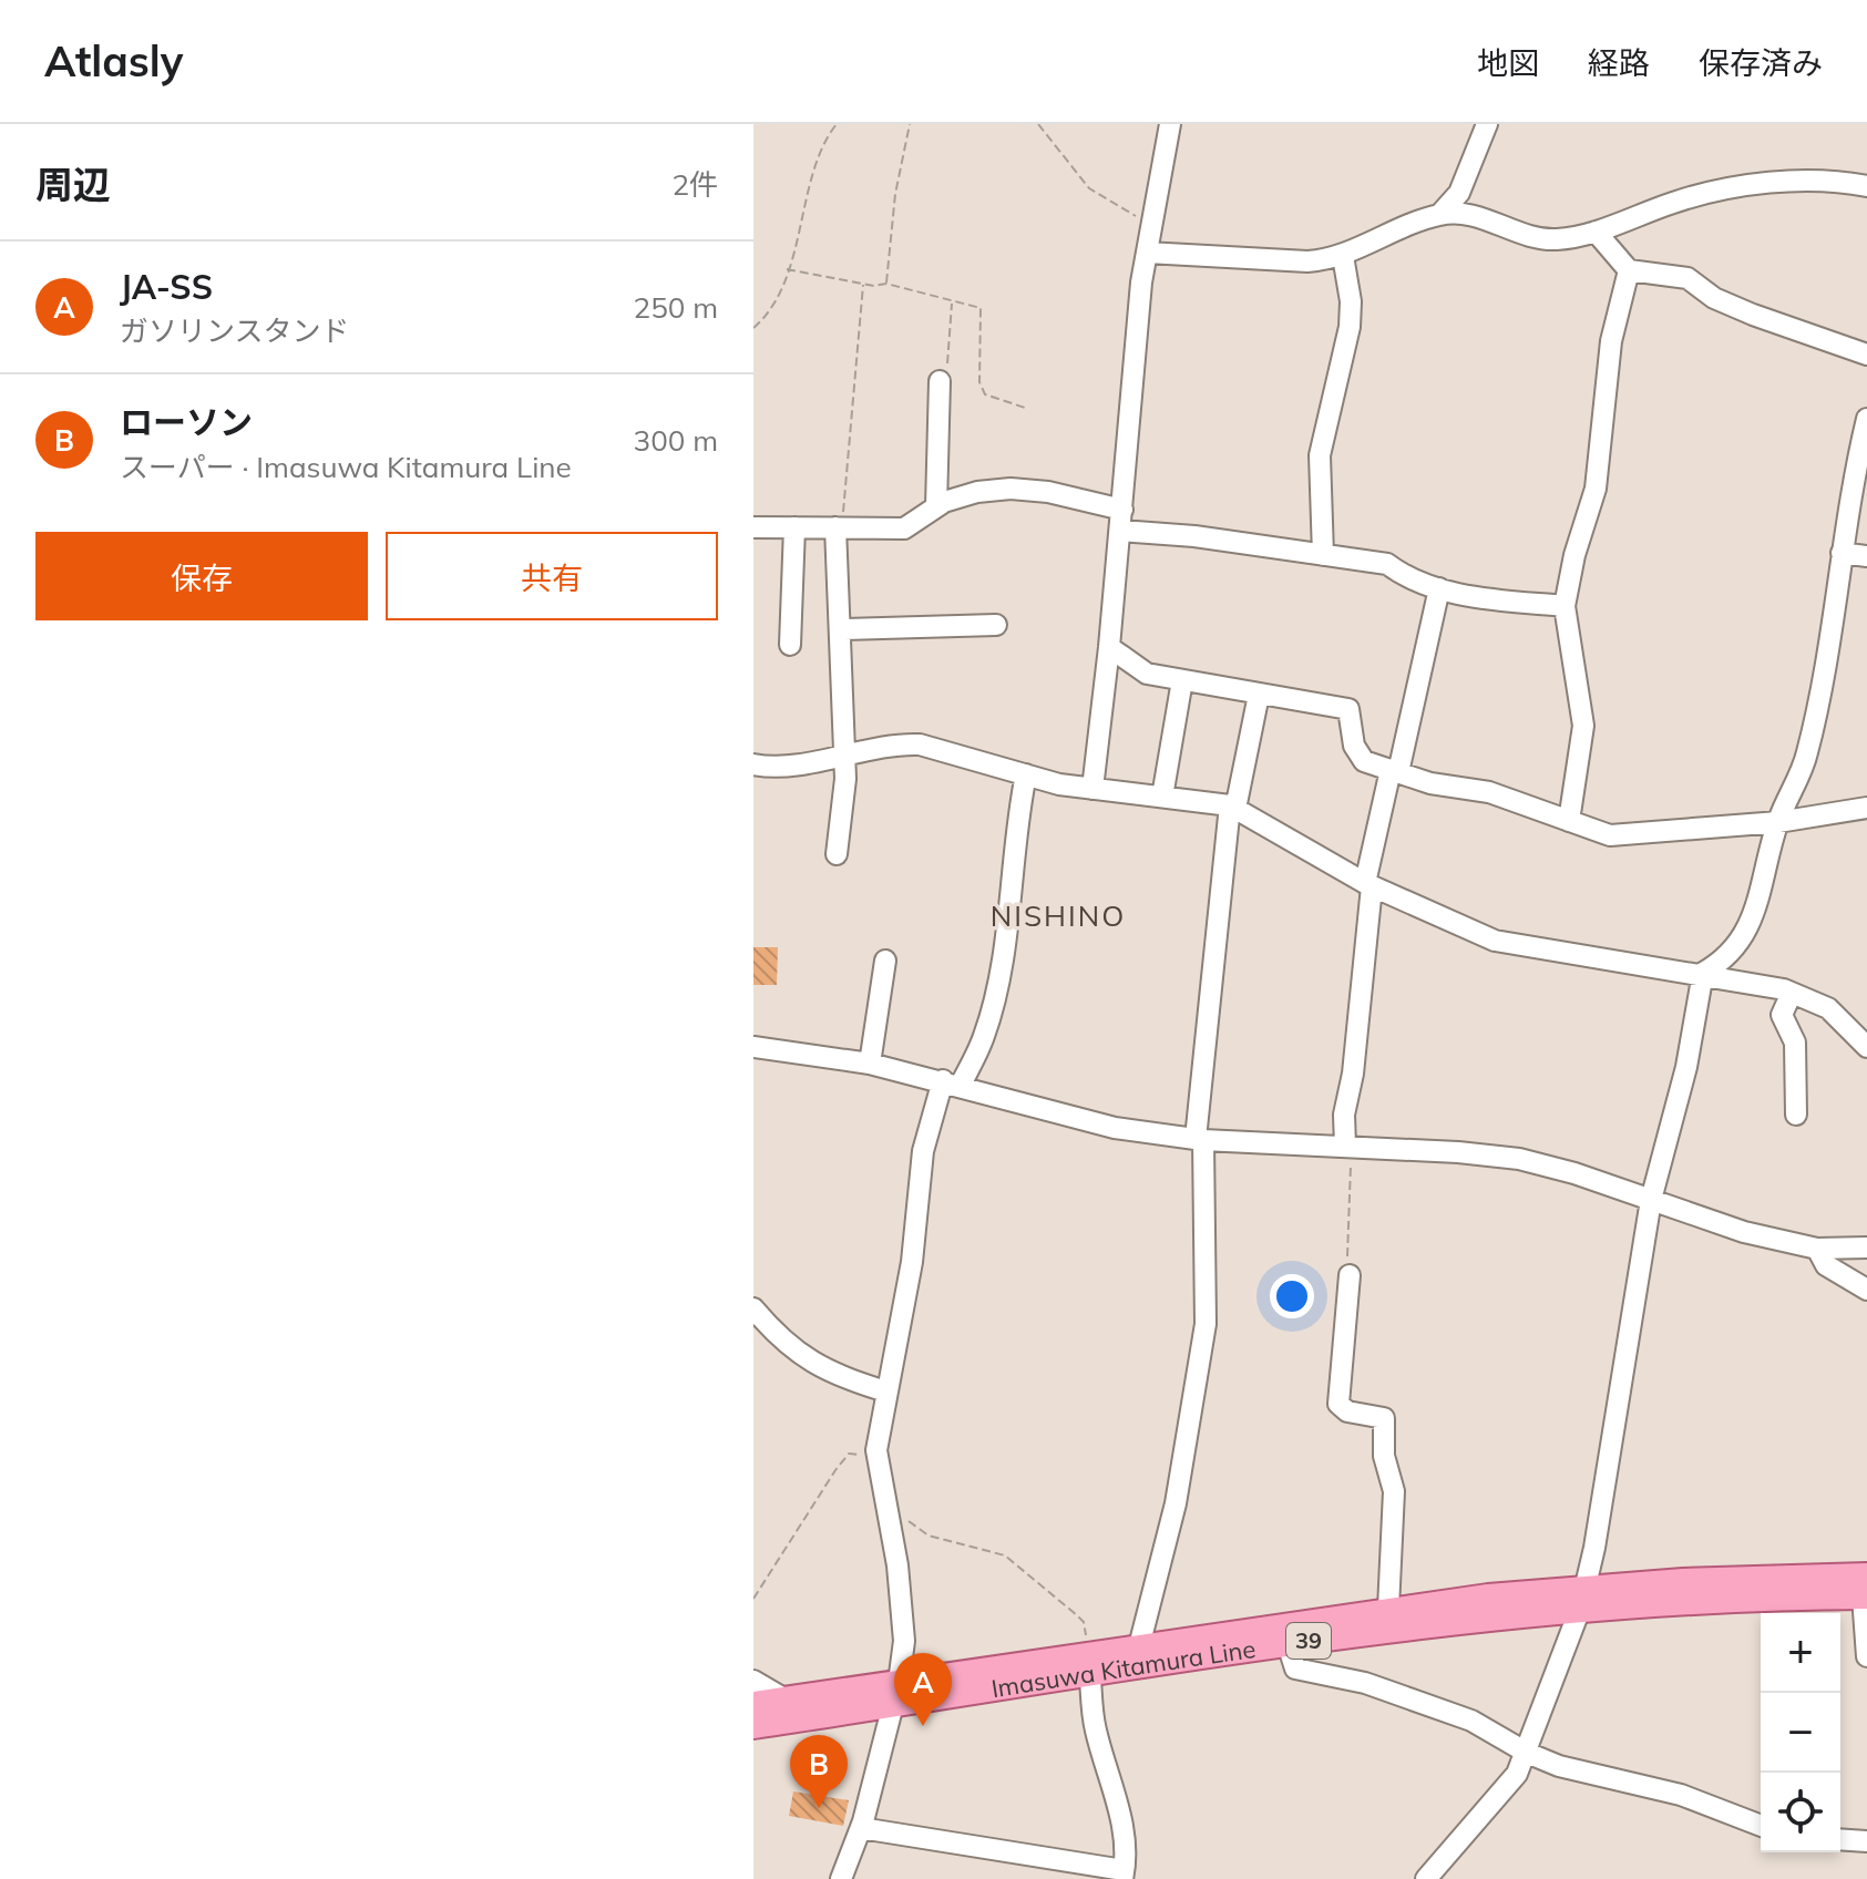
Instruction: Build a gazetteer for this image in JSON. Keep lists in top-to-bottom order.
{
  "streets": {
    "main road": ["39", "Imasuwa Kitamura Line"]
  },
  "districts": ["NISHINO"],
  "page": {
    "header": "Atlasly",
    "nav": ["地図", "経路", "保存済み"],
    "heading": ["周辺", "2件"],
    "list": [
      {
        "mark": "A",
        "name": "JA-SS",
        "note": "ガソリンスタンド",
        "value": "250 m"
      },
      {
        "mark": "B",
        "name": "ローソン",
        "note": "スーパー · Imasuwa Kitamura Line",
        "value": "300 m"
      }
    ],
    "buttons": ["保存", "共有"],
    "map_buttons": ["+", "−"],
    "pins": ["A", "B"]
  }
}
